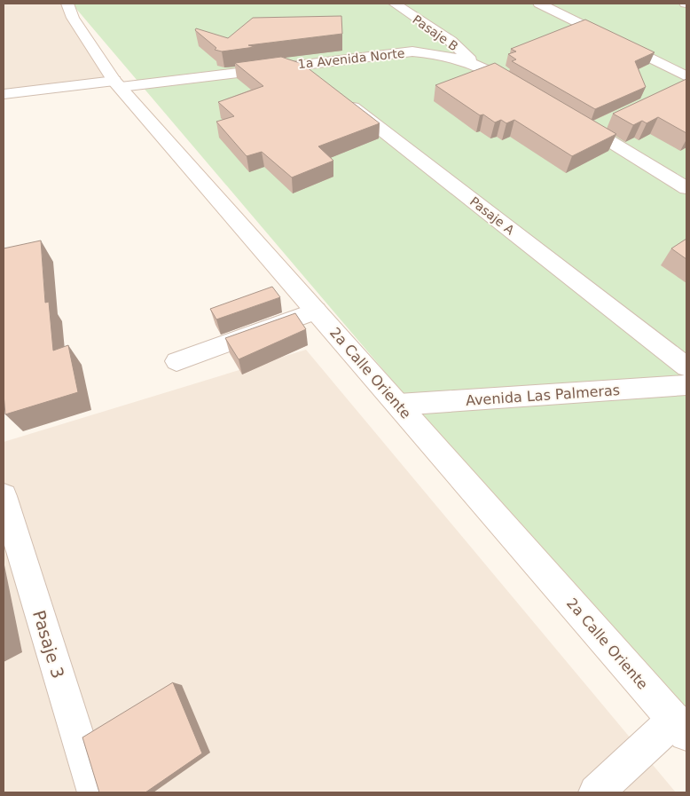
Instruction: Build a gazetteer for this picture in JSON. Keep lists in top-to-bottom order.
{
  "streets": {
    "street": [
      "Pasaje B",
      "1a Avenida Norte",
      "Pasaje A",
      "2a Calle Oriente",
      "Avenida Las Palmeras",
      "Pasaje 3"
    ]
  },
  "crossings": [
    ["Pasaje B", "1a Avenida Norte"],
    ["1a Avenida Norte", "2a Calle Oriente"],
    ["2a Calle Oriente", "Avenida Las Palmeras"]
  ]
}
